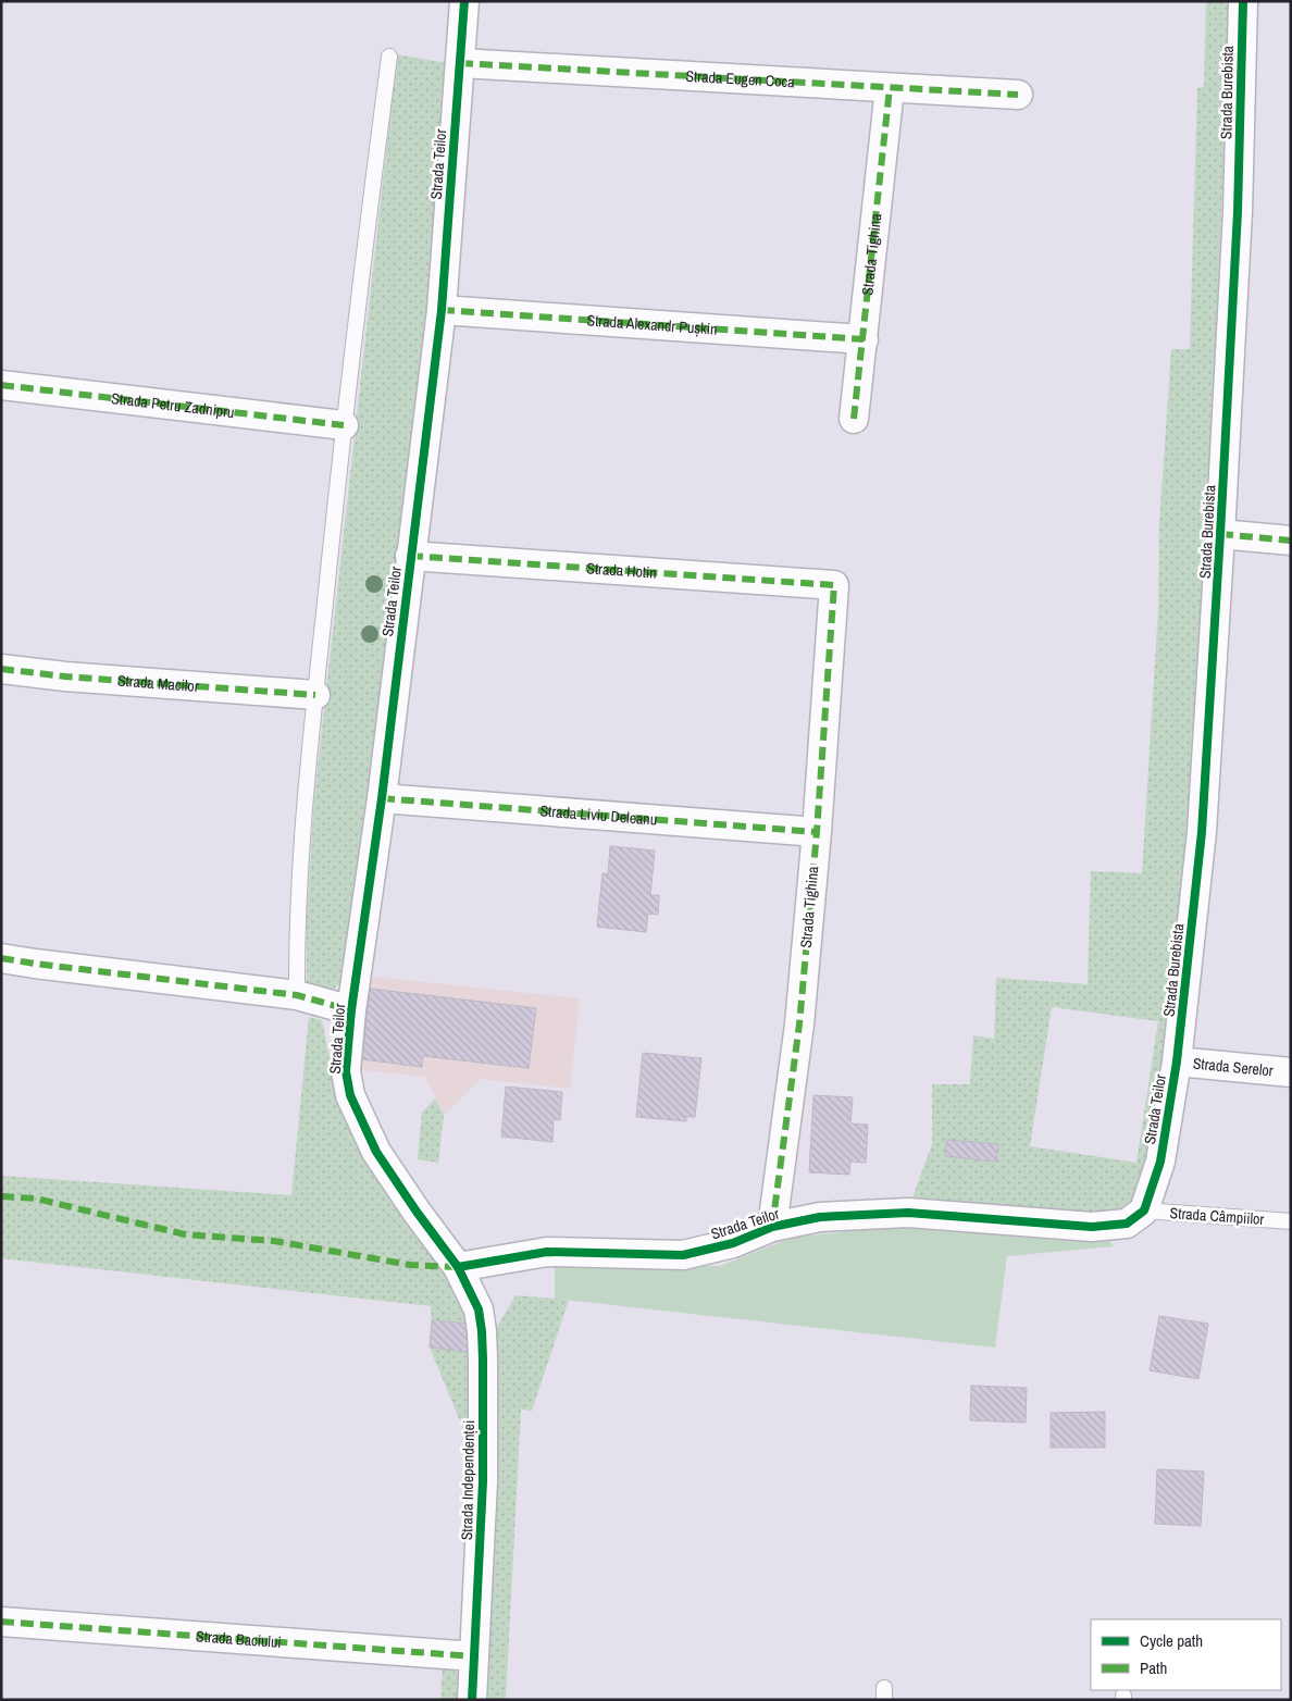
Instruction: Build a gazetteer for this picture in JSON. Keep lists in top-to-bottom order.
{
  "streets": {
    "street": [
      "Strada Eugen Coca",
      "Strada Burebista",
      "Strada Teilor",
      "Strada Tighina",
      "Strada Alexandr Pușkin",
      "Strada Petru Zadnipru",
      "Strada Hotin",
      "Strada Macilor",
      "Strada Liviu Deleanu",
      "Strada Serelor",
      "Strada Independenței",
      "Strada Baciului"
    ],
    "lane": ["Strada Câmpiilor"]
  },
  "crossings": [
    ["Strada Eugen Coca", "Strada Teilor"],
    ["Strada Eugen Coca", "Strada Tighina"],
    ["Strada Burebista", "Strada Teilor"],
    ["Strada Burebista", "Strada Serelor"],
    ["Strada Teilor", "Strada Tighina"],
    ["Strada Teilor", "Strada Alexandr Pușkin"],
    ["Strada Teilor", "Strada Hotin"],
    ["Strada Teilor", "Strada Liviu Deleanu"],
    ["Strada Teilor", "Strada Serelor"],
    ["Strada Teilor", "Strada Câmpiilor"],
    ["Strada Teilor", "Strada Independenței"],
    ["Strada Tighina", "Strada Alexandr Pușkin"],
    ["Strada Tighina", "Strada Hotin"],
    ["Strada Tighina", "Strada Liviu Deleanu"],
    ["Strada Independenței", "Strada Baciului"]
  ],
  "legend": ["Cycle path", "Path"]
}
